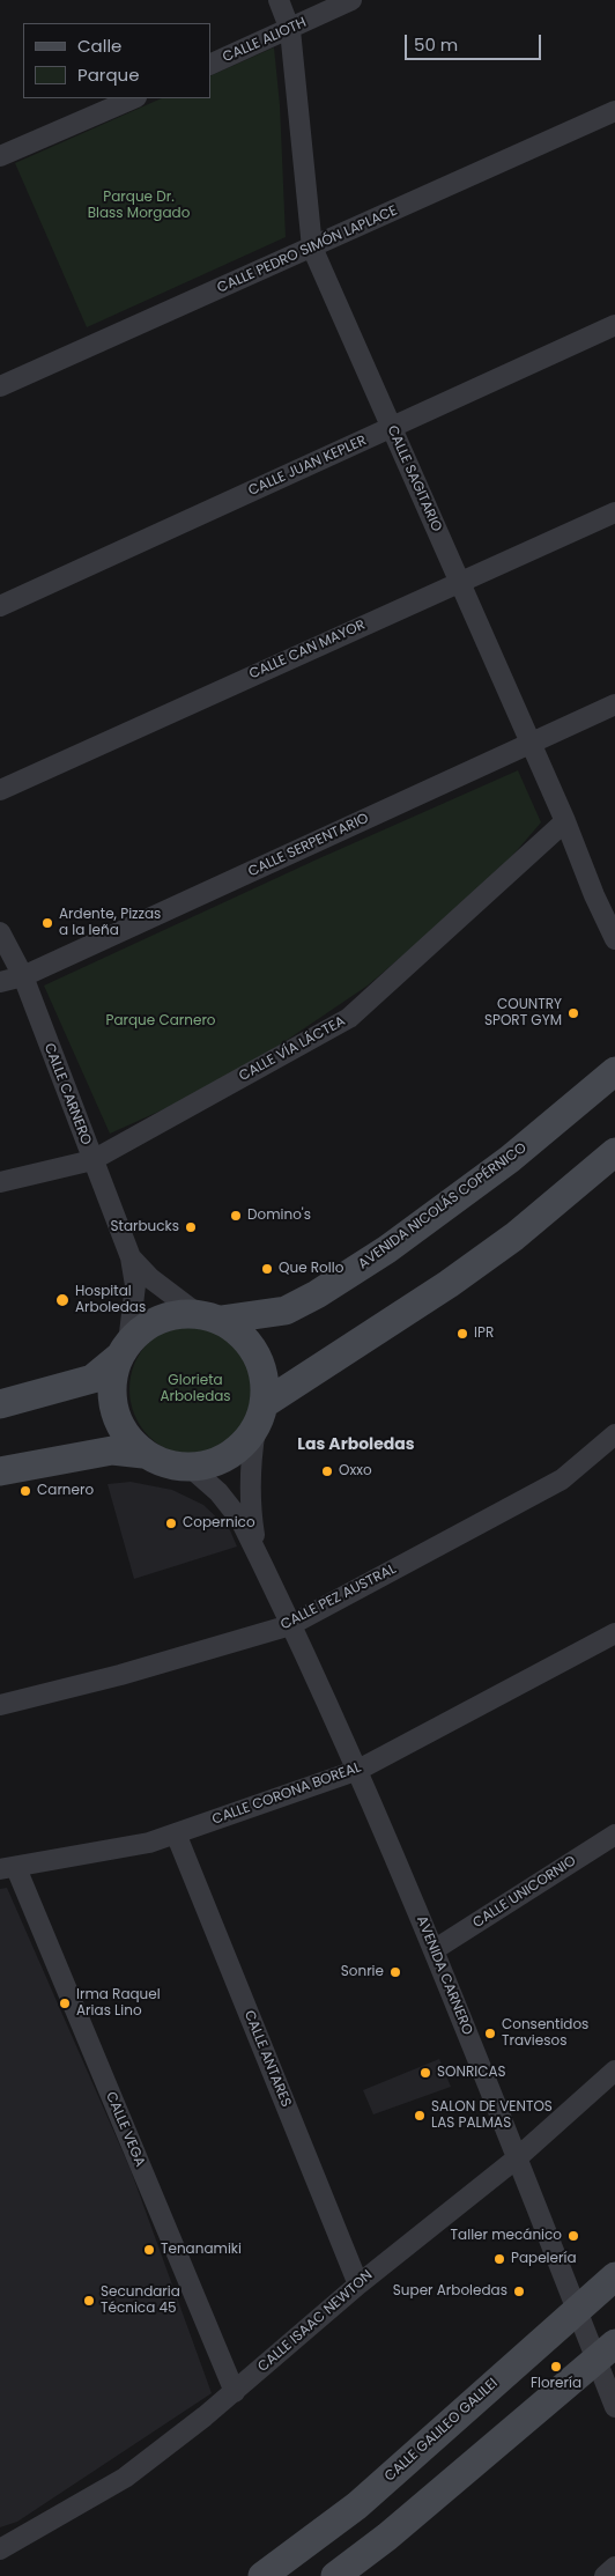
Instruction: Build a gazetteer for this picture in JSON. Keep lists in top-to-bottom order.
{
  "streets": {
    "main road": ["AVENIDA NICOLÁS COPÉRNICO", "CALLE GALILEO GALILEI"],
    "street": [
      "CALLE ALIOTH",
      "CALLE PEDRO SIMÓN LAPLACE",
      "CALLE JUAN KEPLER",
      "CALLE SAGITARIO",
      "CALLE CAN MAYOR",
      "CALLE SERPENTARIO",
      "CALLE VÍA LÁCTEA",
      "CALLE CARNERO",
      "CALLE PEZ AUSTRAL",
      "CALLE CORONA BOREAL",
      "CALLE UNICORNIO",
      "AVENIDA CARNERO",
      "CALLE ANTARES",
      "CALLE VEGA",
      "CALLE ISAAC NEWTON"
    ]
  },
  "crossings": [
    ["CALLE ALIOTH", "CALLE SAGITARIO"],
    ["CALLE PEDRO SIMÓN LAPLACE", "CALLE SAGITARIO"],
    ["CALLE JUAN KEPLER", "CALLE SAGITARIO"],
    ["CALLE SAGITARIO", "CALLE CAN MAYOR"],
    ["CALLE SAGITARIO", "CALLE SERPENTARIO"],
    ["CALLE SAGITARIO", "CALLE VÍA LÁCTEA"],
    ["CALLE SERPENTARIO", "CALLE CARNERO"],
    ["CALLE VÍA LÁCTEA", "CALLE CARNERO"],
    ["CALLE CARNERO", "AVENIDA NICOLÁS COPÉRNICO"],
    ["CALLE CARNERO", "AVENIDA CARNERO"],
    ["AVENIDA NICOLÁS COPÉRNICO", "AVENIDA CARNERO"],
    ["CALLE PEZ AUSTRAL", "AVENIDA CARNERO"],
    ["CALLE CORONA BOREAL", "AVENIDA CARNERO"],
    ["CALLE CORONA BOREAL", "CALLE ANTARES"],
    ["CALLE CORONA BOREAL", "CALLE VEGA"],
    ["CALLE UNICORNIO", "AVENIDA CARNERO"],
    ["AVENIDA CARNERO", "CALLE ISAAC NEWTON"],
    ["AVENIDA CARNERO", "CALLE GALILEO GALILEI"],
    ["CALLE ANTARES", "CALLE ISAAC NEWTON"],
    ["CALLE VEGA", "CALLE ISAAC NEWTON"]
  ],
  "districts": ["Las Arboledas"],
  "parks": ["Parque Dr. Blass Morgado", "Parque Carnero", "Glorieta Arboledas"],
  "places": [
    "Ardente, Pizzas a la leña",
    "COUNTRY SPORT GYM",
    "Domino's",
    "Starbucks",
    "Que Rollo",
    "Hospital Arboledas",
    "IPR",
    "Oxxo",
    "Carnero",
    "Copernico",
    "Sonrie",
    "Irma Raquel Arias Lino",
    "Consentidos Traviesos",
    "SONRICAS",
    "SALON DE VENTOS LAS PALMAS",
    "Taller mecánico",
    "Tenanamiki",
    "Papelería",
    "Super Arboledas",
    "Secundaria Técnica 45",
    "Florería"
  ],
  "legend": ["Calle", "Parque"],
  "scale_bar": "50 m"
}
